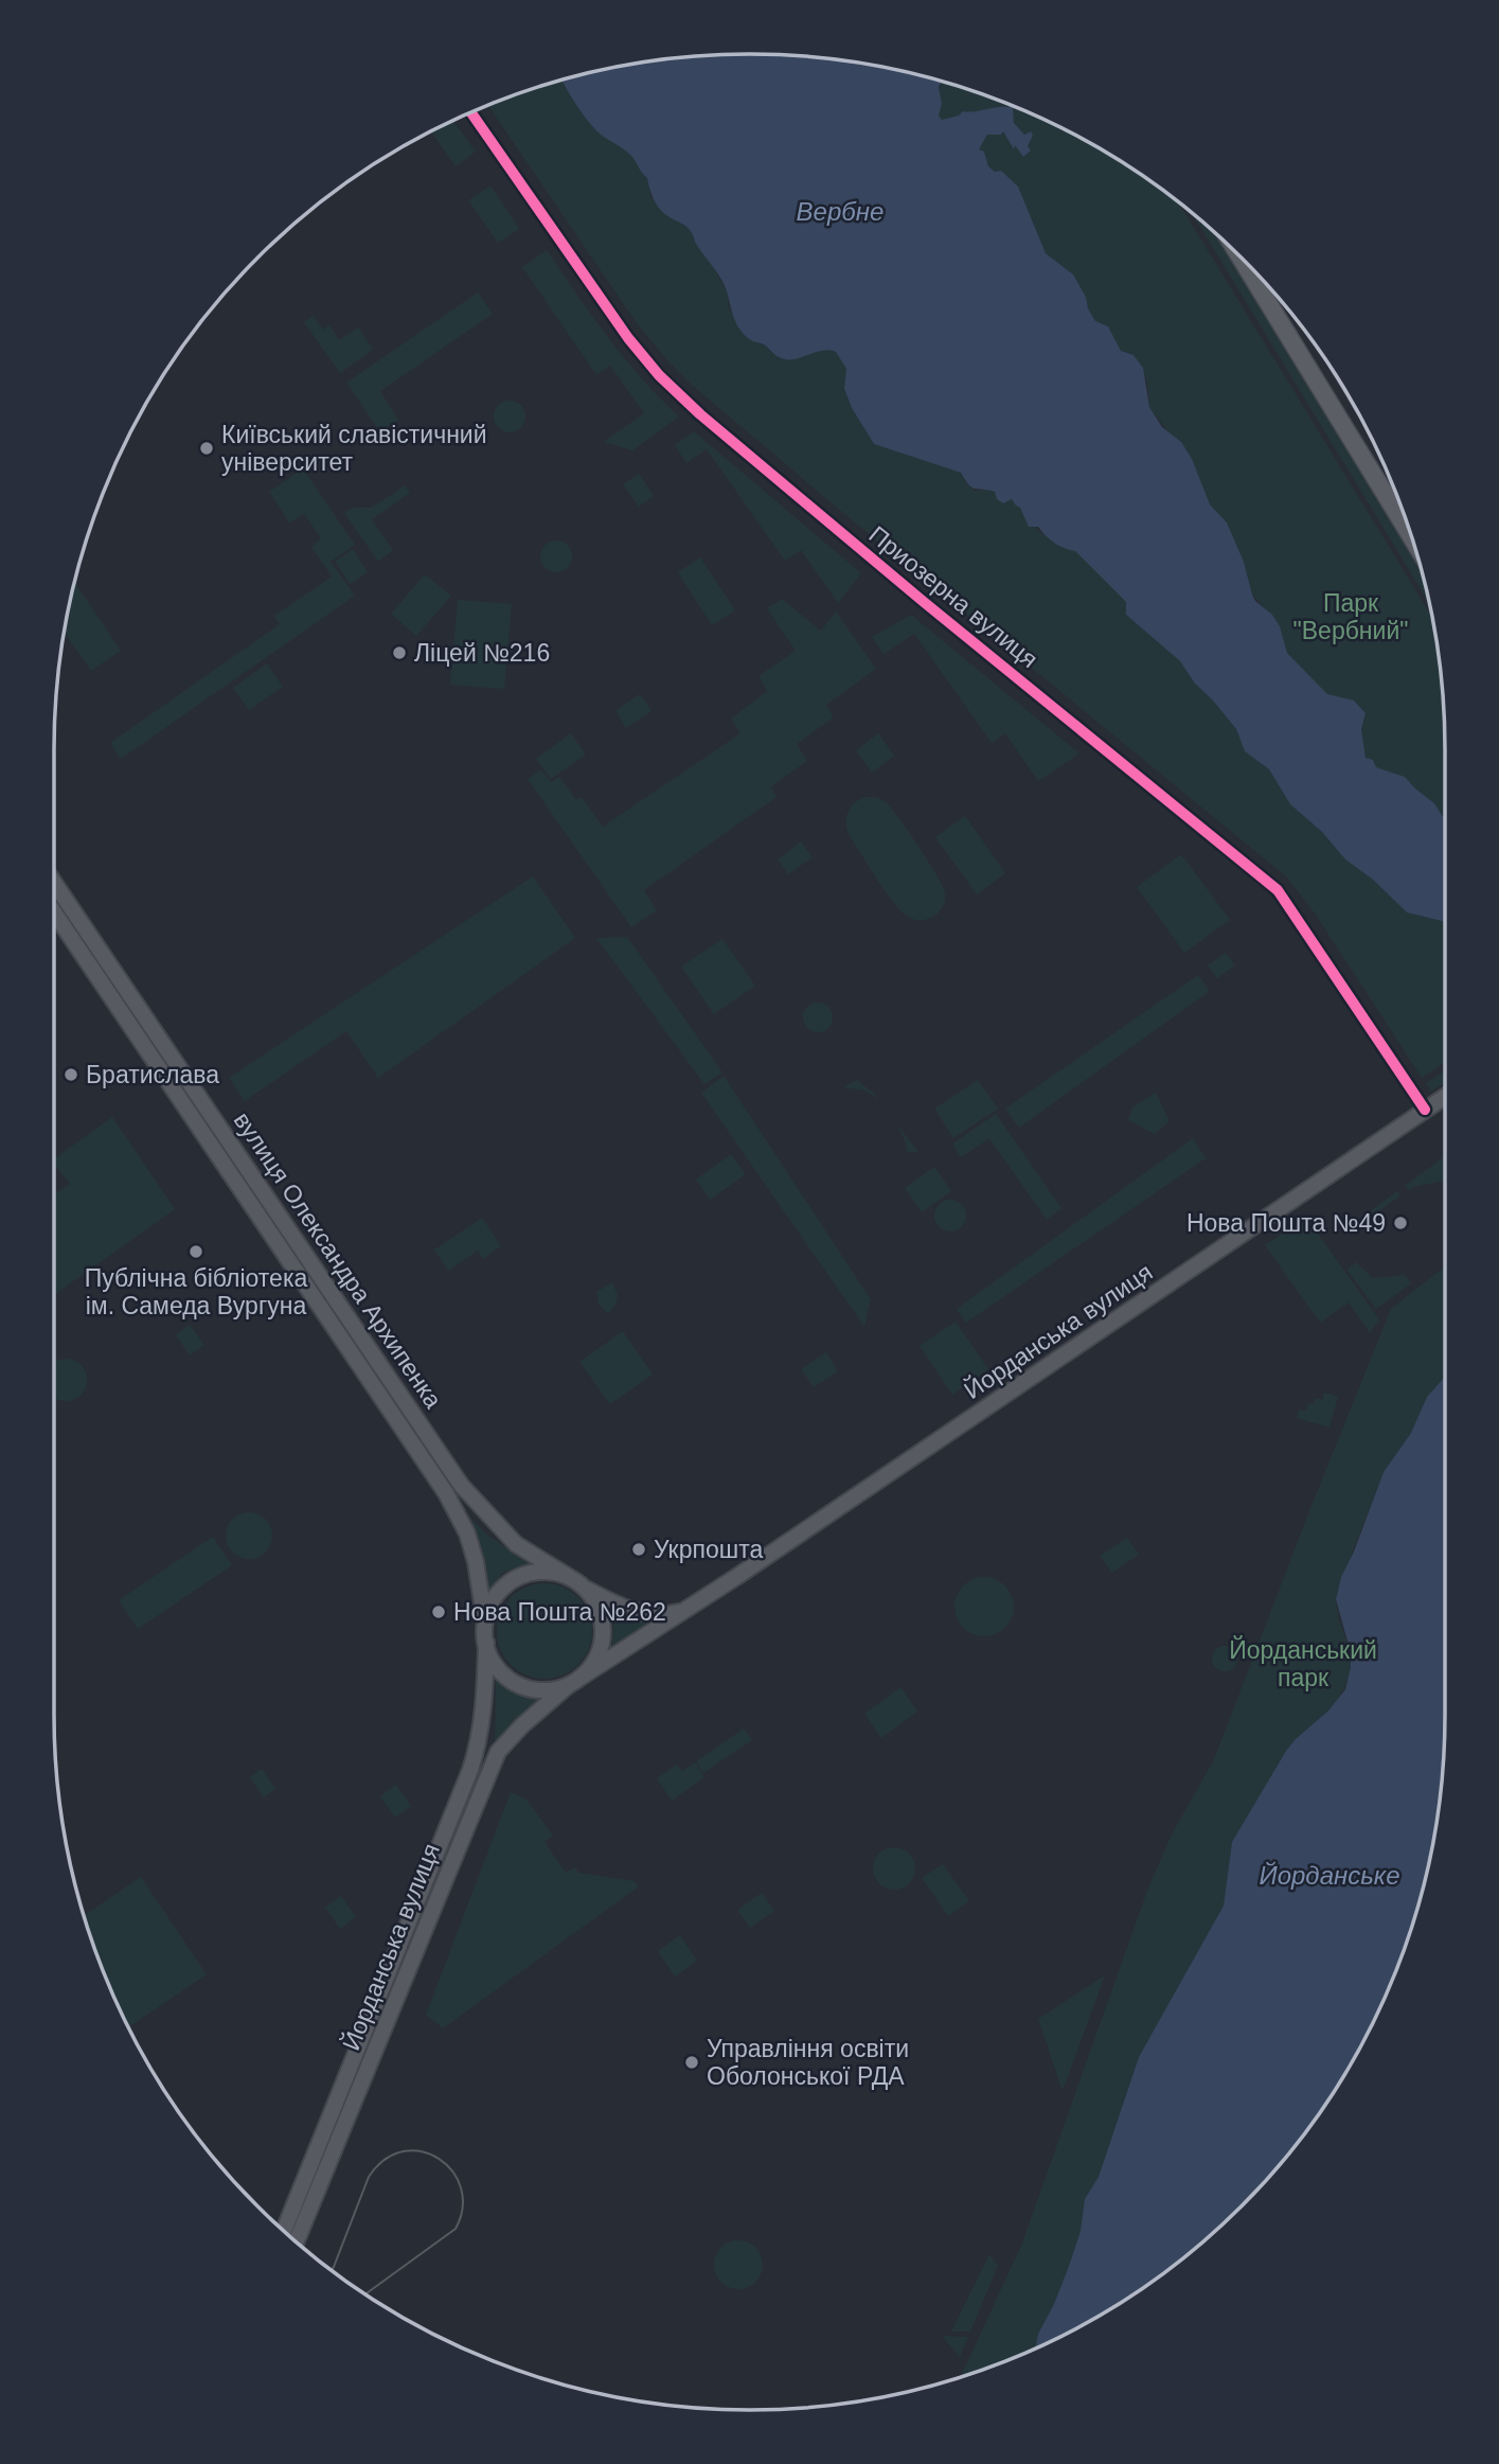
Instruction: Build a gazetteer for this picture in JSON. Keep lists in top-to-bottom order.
{
  "streets": {
    "main road": ["вулиця Олександра Архипенка", "Йорданська вулиця"],
    "street": ["Приозерна вулиця"]
  },
  "crossings": [
    ["Приозерна вулиця", "Йорданська вулиця"],
    ["вулиця Олександра Архипенка", "Йорданська вулиця"]
  ],
  "water": ["Вербне", "Йорданське"],
  "parks": ["Парк \"Вербний\"", "Йорданський парк"],
  "places": [
    "Київський славістичний університет",
    "Ліцей №216",
    "Братислава",
    "Нова Пошта №49",
    "Публічна бібліотека ім. Самеда Вургуна",
    "Укрпошта",
    "Нова Пошта №262",
    "Управління освіти Оболонської РДА"
  ]
}
